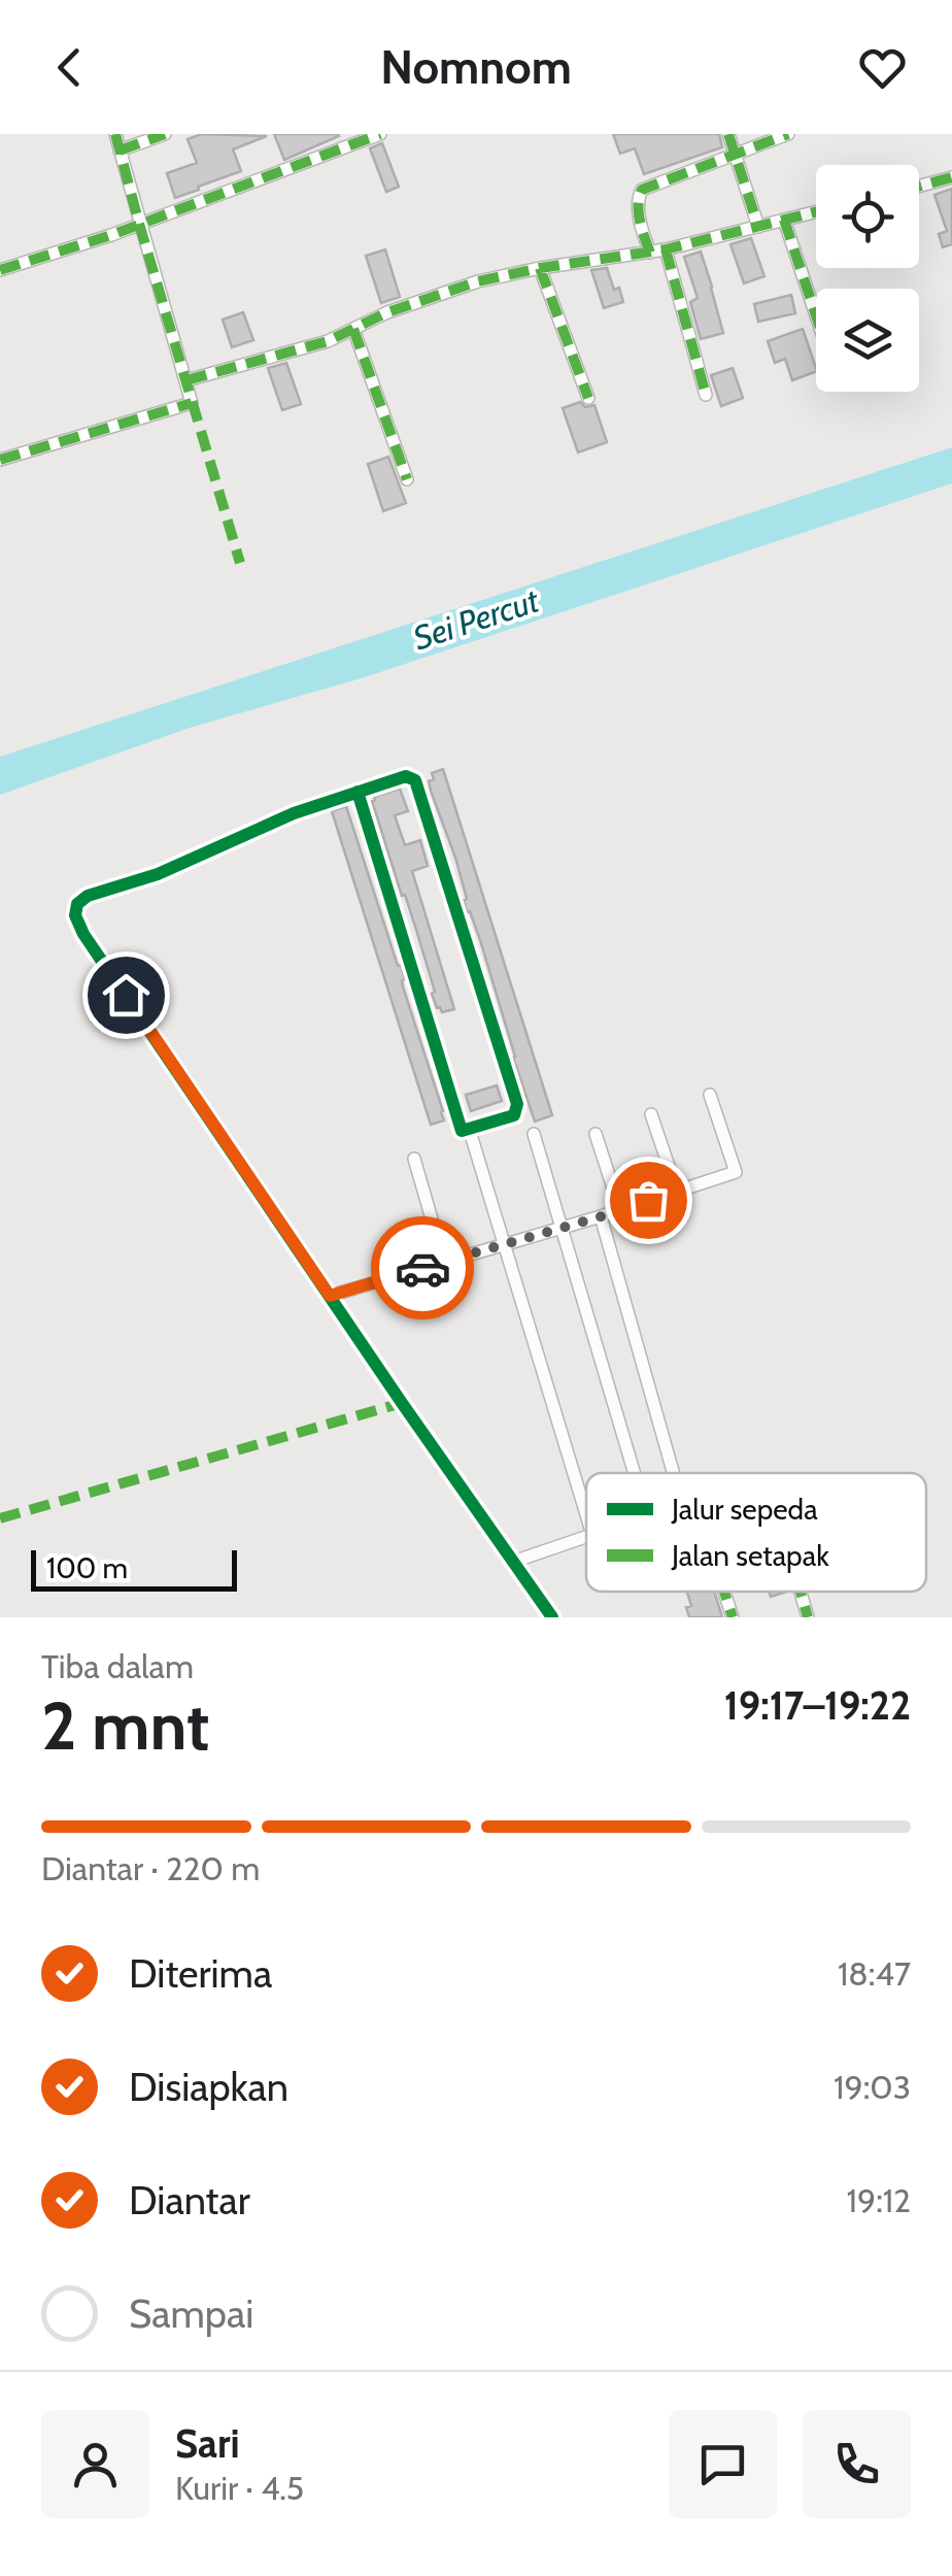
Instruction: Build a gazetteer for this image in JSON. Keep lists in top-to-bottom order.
{
  "water": ["Sei Percut"],
  "legend": ["Jalur sepeda", "Jalan setapak"],
  "scale_bar": "100 m",
  "page": {
    "header": "Nomnom",
    "scale": "100 m",
    "heading": ["2 mnt", "Tiba dalam", "19:17–19:22"],
    "panel": ["Sari", "Kurir · 4.5"],
    "bar": "Diantar · 220 m",
    "list": [
      ["Diterima", "18:47"],
      ["Disiapkan", "19:03"],
      ["Diantar", "19:12"],
      "Sampai"
    ]
  }
}
